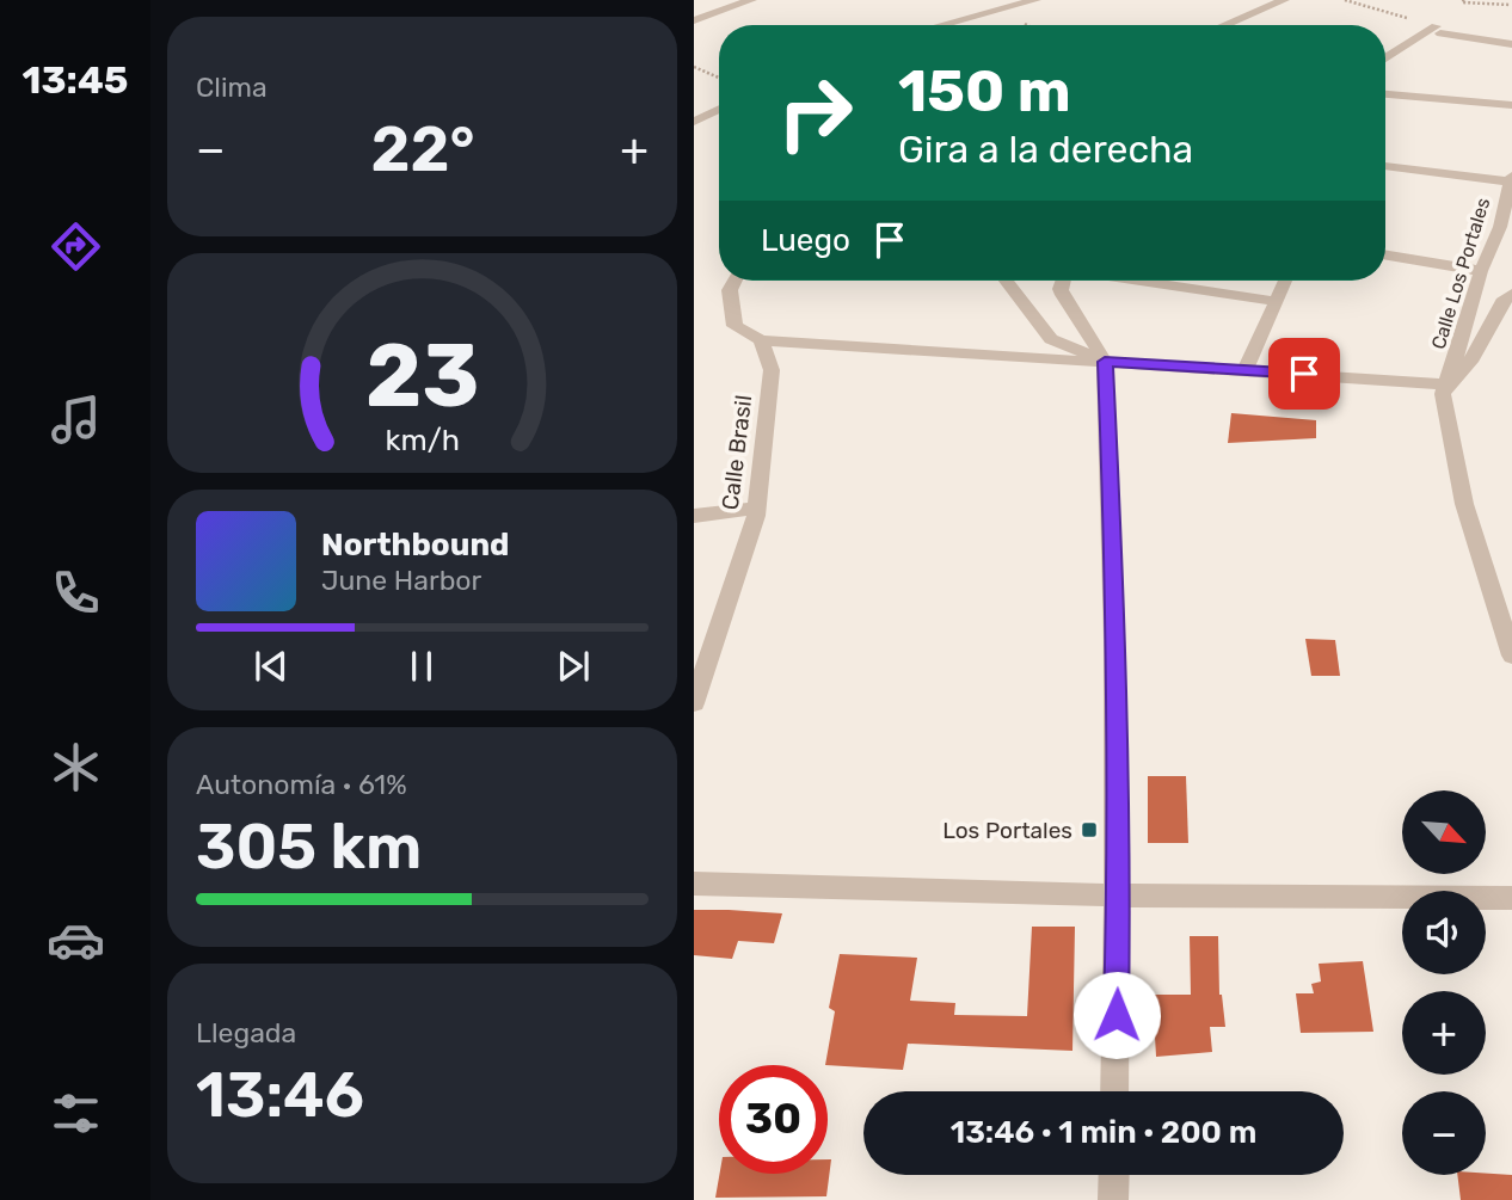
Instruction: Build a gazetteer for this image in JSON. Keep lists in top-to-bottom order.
{
  "streets": {
    "street": ["Calle Los Portales", "Calle Brasil"]
  },
  "places": {
    "transit": ["Los Portales"]
  },
  "north": "bottom right",
  "page": {
    "tabs": "13:45",
    "tile": [
      "Clima",
      ["Autonomía · 61%", "305 km"],
      ["Llegada", "13:46"]
    ],
    "turn": ["150 m", "Gira a la derecha"],
    "heat": ["−", "22°", "+"],
    "then": "Luego",
    "song": ["Northbound", "June Harbor"],
    "map_buttons": ["+", "−"],
    "limit": "30",
    "trip": "13:46 · 1 min · 200 m",
    "gauge": ["23", "km/h"]
  }
}
